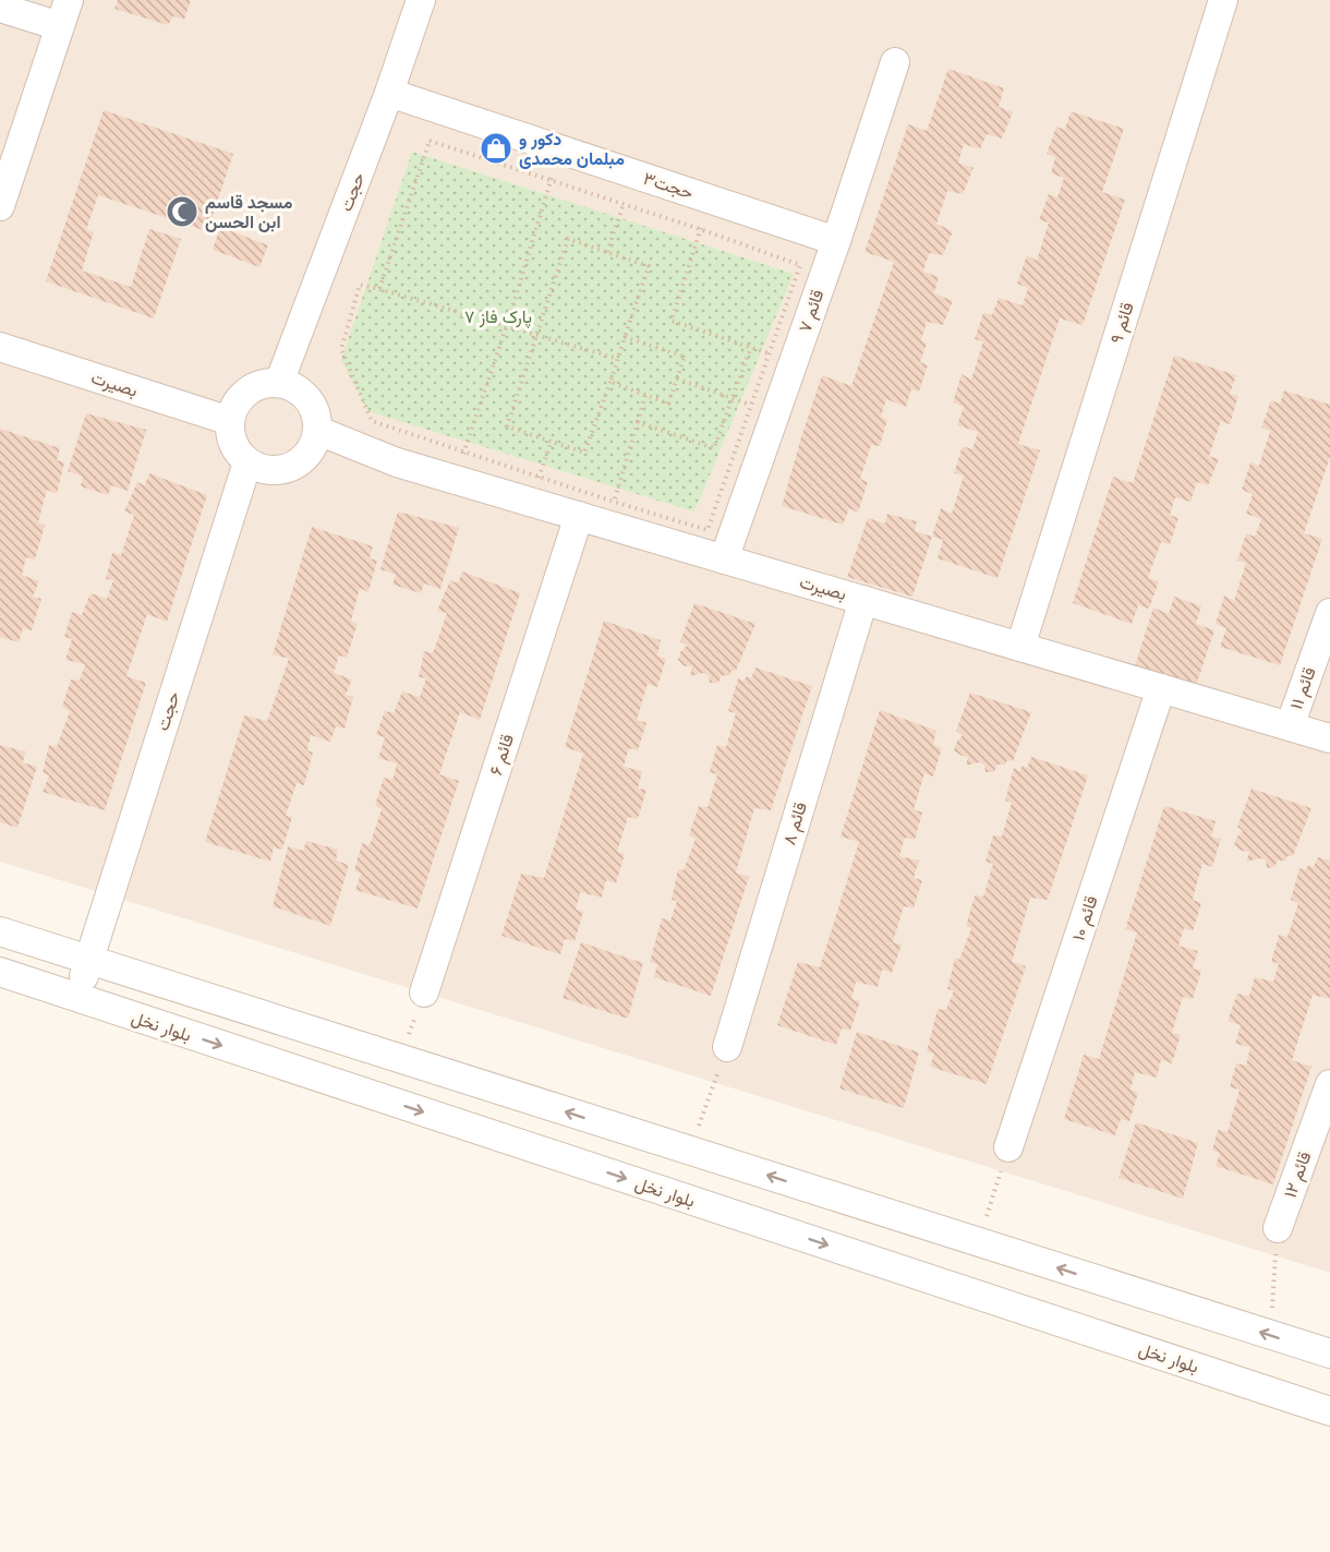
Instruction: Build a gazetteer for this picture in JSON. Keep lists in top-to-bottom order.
{
  "streets": {
    "street": [
      "حجت۳",
      "حجت",
      "قائم ۷",
      "قائم ۹",
      "بصیرت",
      "قائم ۱۱",
      "قائم ۶",
      "قائم ۸",
      "قائم ۱۰",
      "بلوار نخل",
      "قائم ۱۲"
    ]
  },
  "crossings": [
    ["حجت۳", "حجت"],
    ["حجت۳", "قائم ۷"],
    ["حجت", "بصیرت"],
    ["حجت", "بلوار نخل"],
    ["قائم ۷", "بصیرت"],
    ["قائم ۹", "بصیرت"],
    ["بصیرت", "قائم ۱۱"],
    ["بصیرت", "قائم ۶"],
    ["بصیرت", "قائم ۸"],
    ["بصیرت", "قائم ۱۰"]
  ],
  "parks": ["پارک فاز ۷"],
  "places": {
    "shop": ["دکور و مبلمان محمدی"],
    "mosque": ["مسجد قاسم ابن الحسن"]
  }
}
